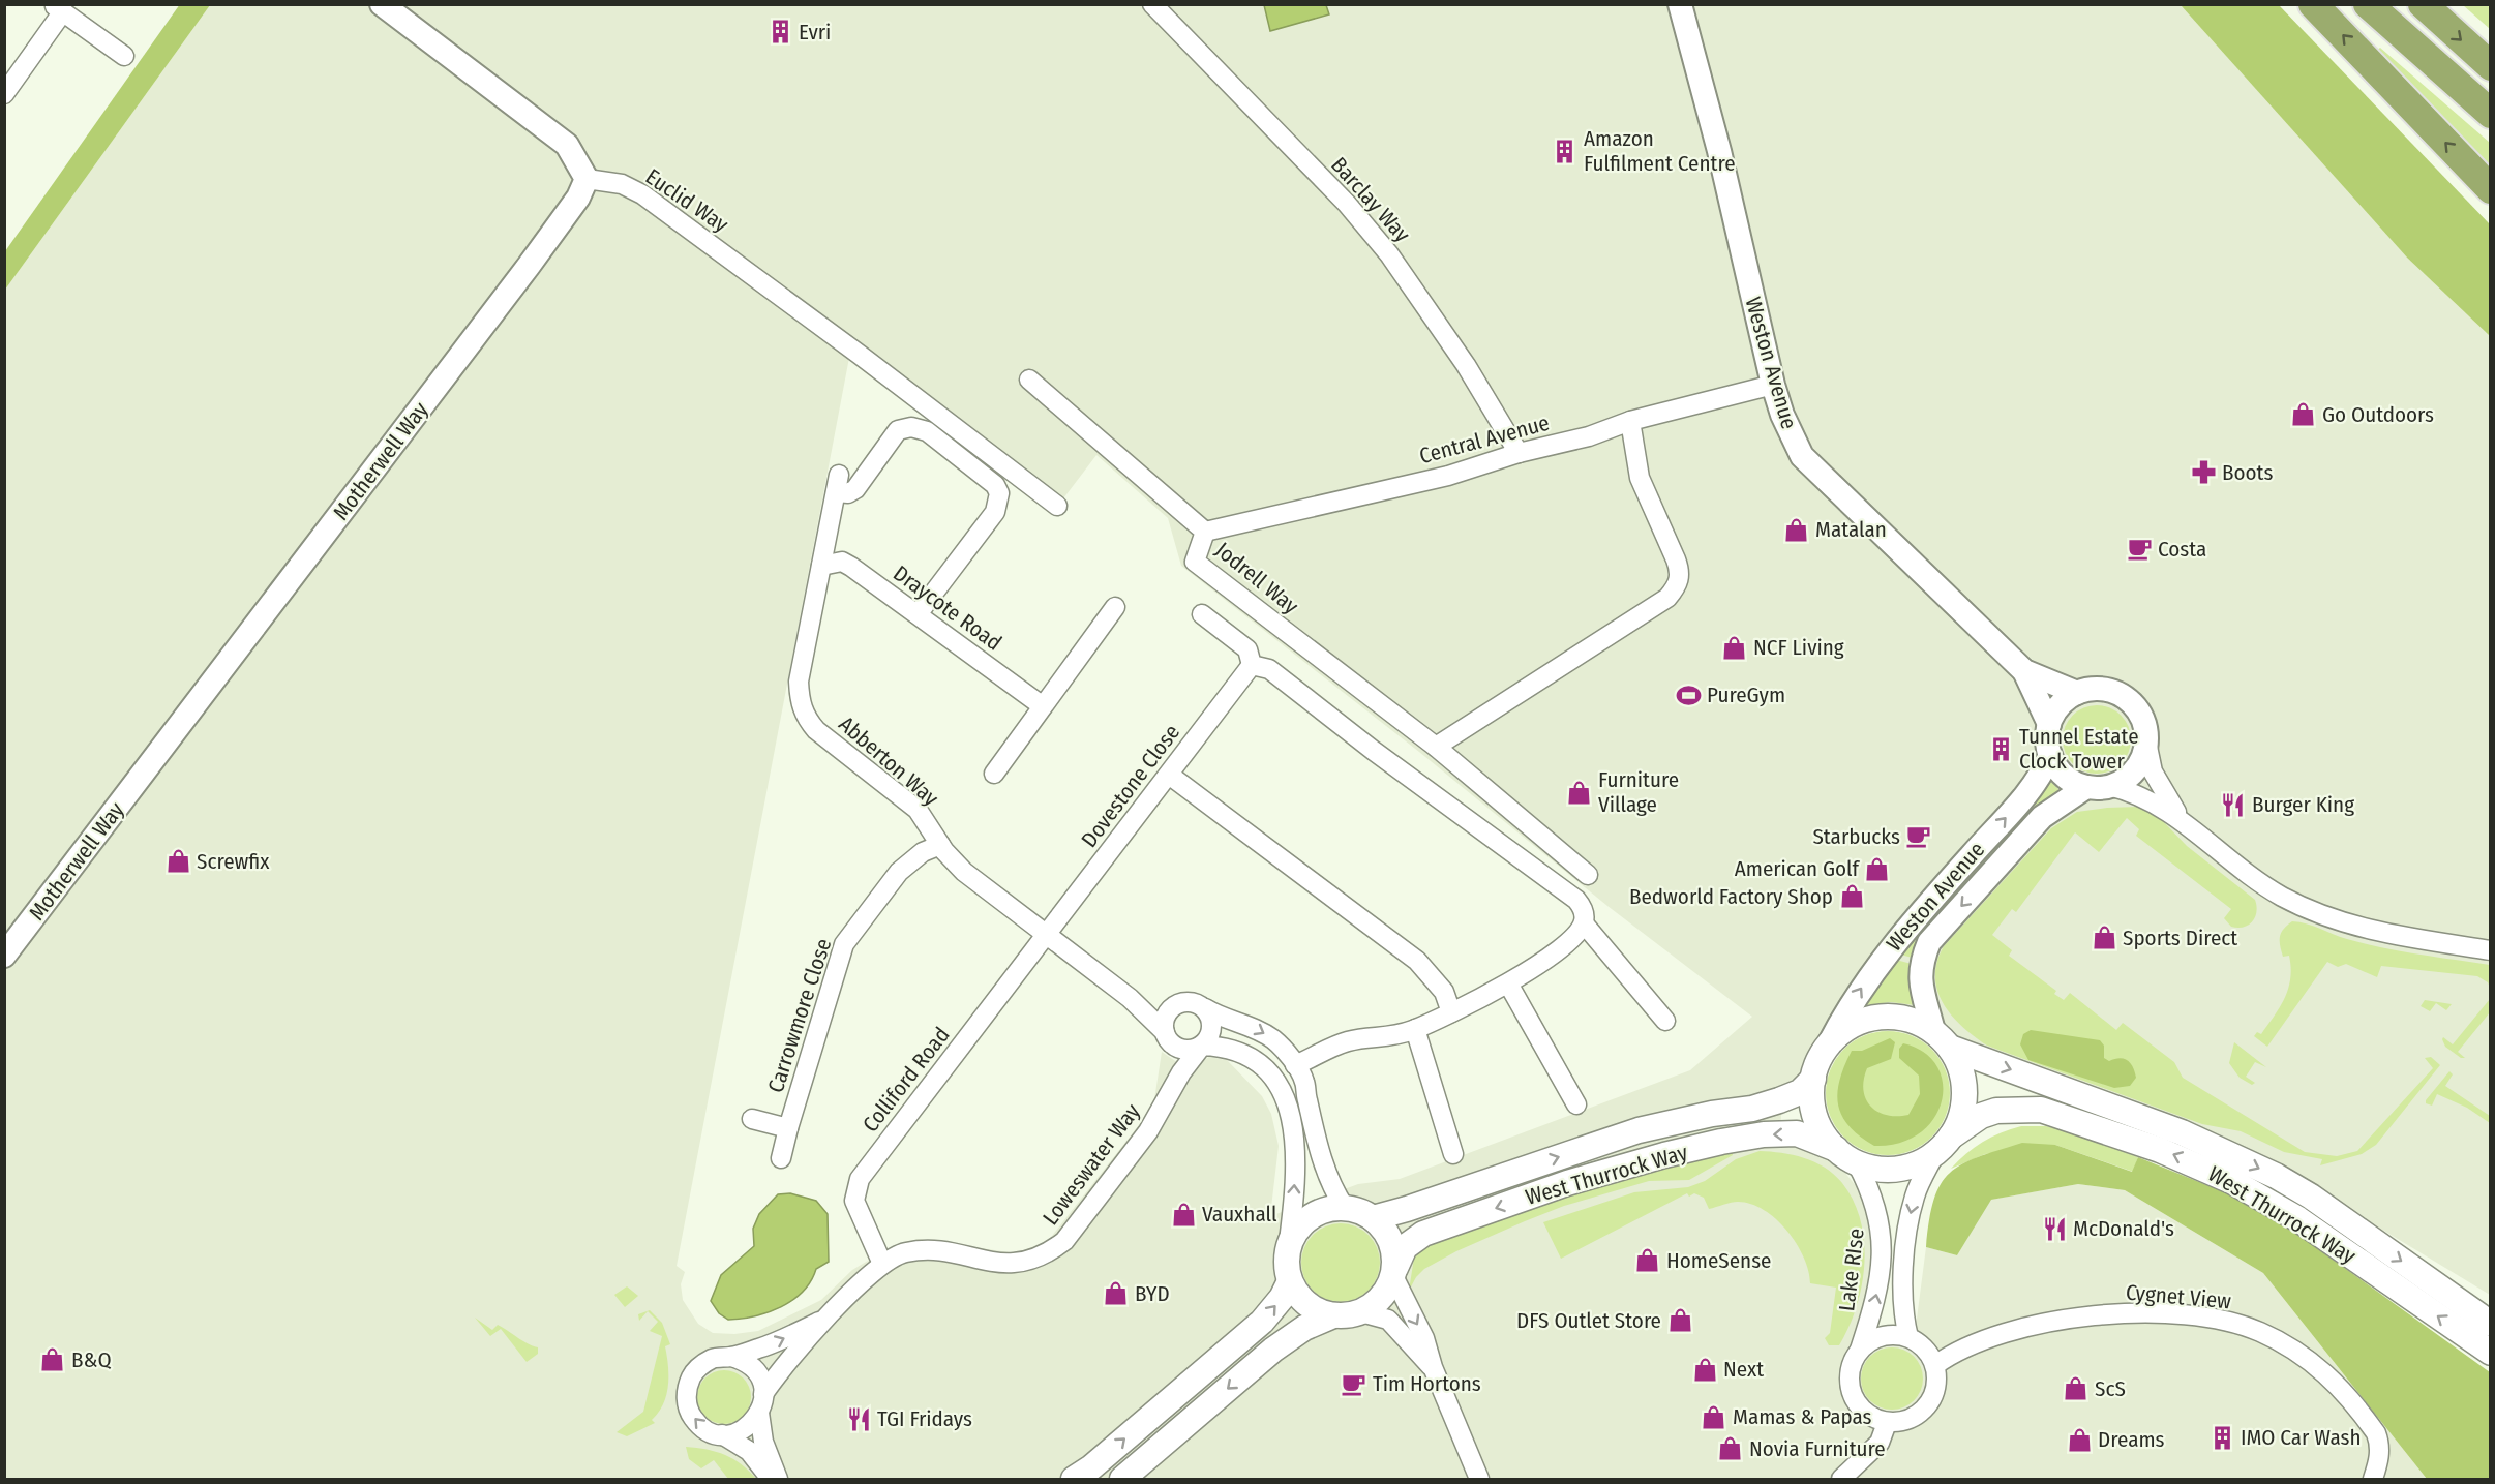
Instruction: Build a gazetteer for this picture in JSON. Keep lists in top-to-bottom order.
{
  "streets": {
    "main road": ["West Thurrock Way"],
    "street": [
      "Barclay Way",
      "Euclid Way",
      "Weston Avenue",
      "Central Avenue",
      "Motherwell Way",
      "Jodrell Way",
      "Draycote Road",
      "Abberton Way",
      "Dovestone Close",
      "Carrowmore Close",
      "Colliford Road",
      "Loweswater Way",
      "Lake RIse",
      "Cygnet View"
    ]
  },
  "crossings": [
    ["Barclay Way", "Central Avenue"],
    ["Euclid Way", "Motherwell Way"],
    ["Weston Avenue", "Central Avenue"],
    ["Weston Avenue", "West Thurrock Way"],
    ["Weston Avenue", "Lake RIse"],
    ["Central Avenue", "Jodrell Way"],
    ["Draycote Road", "Abberton Way"],
    ["Abberton Way", "Dovestone Close"],
    ["Abberton Way", "Carrowmore Close"],
    ["Abberton Way", "Colliford Road"],
    ["Abberton Way", "Loweswater Way"],
    ["Dovestone Close", "Colliford Road"],
    ["Colliford Road", "Loweswater Way"],
    ["West Thurrock Way", "Lake RIse"],
    ["Lake RIse", "Cygnet View"]
  ],
  "places": {
    "building": [
      "Evri",
      "Amazon Fulfilment Centre",
      "Tunnel Estate Clock Tower",
      "IMO Car Wash"
    ],
    "shop": [
      "Go Outdoors",
      "Matalan",
      "NCF Living",
      "Furniture Village",
      "Screwfix",
      "American Golf",
      "Bedworld Factory Shop",
      "Sports Direct",
      "Vauxhall",
      "HomeSense",
      "BYD",
      "DFS Outlet Store",
      "B&Q",
      "Next",
      "ScS",
      "Mamas & Papas",
      "Dreams",
      "Novia Furniture"
    ],
    "pharmacy": ["Boots"],
    "cafe": ["Costa", "Starbucks", "Tim Hortons"],
    "sports": ["PureGym"],
    "restaurant": ["Burger King", "McDonald's", "TGI Fridays"]
  }
}
